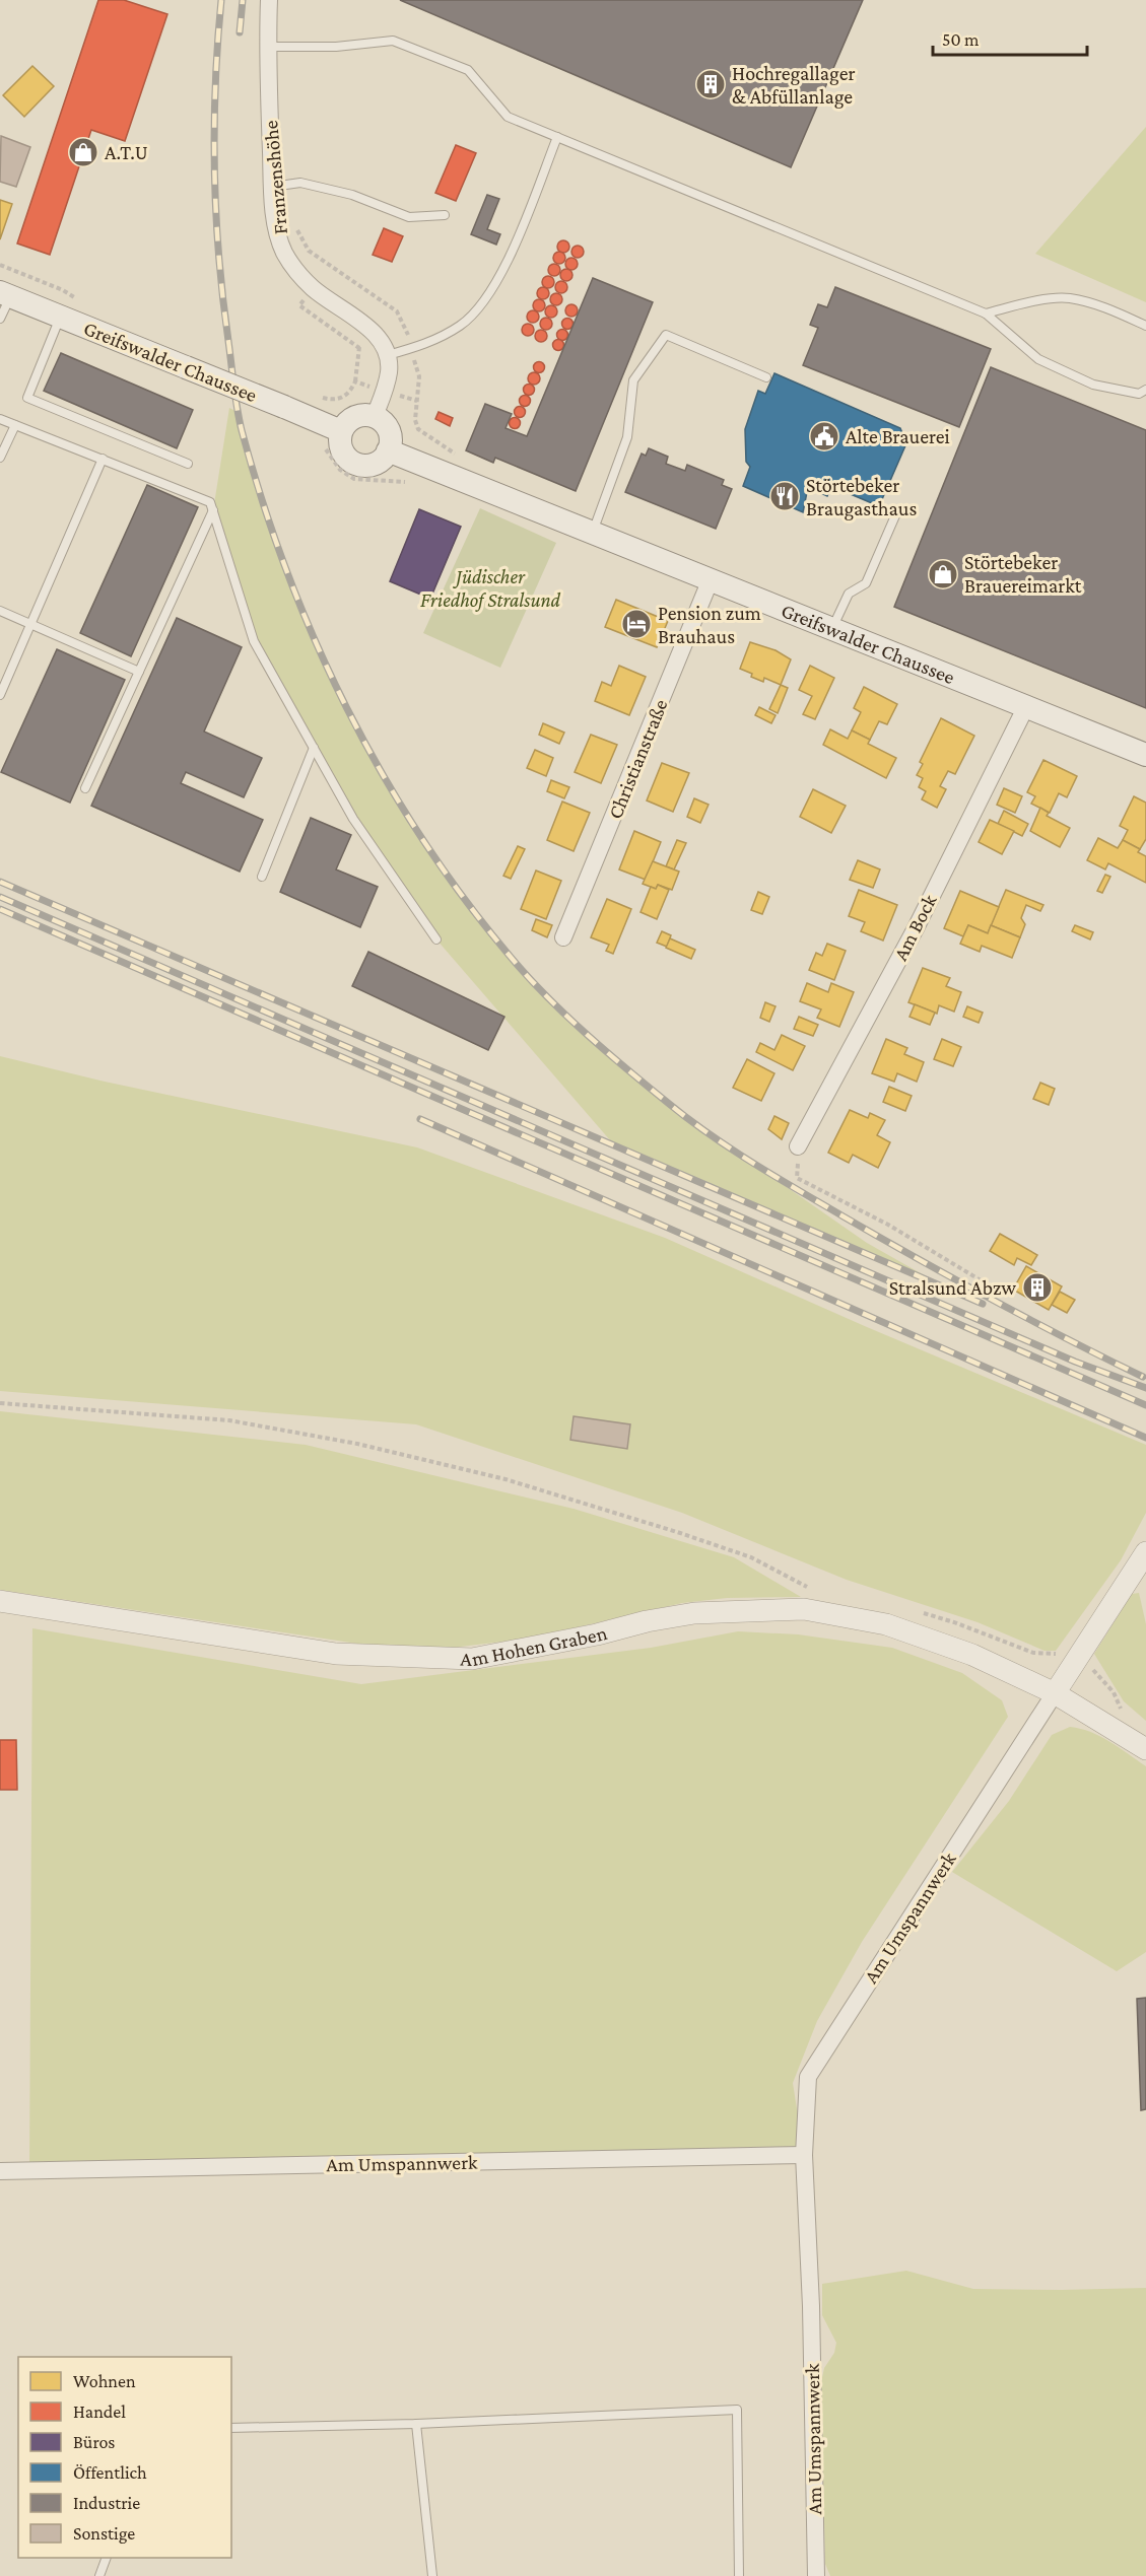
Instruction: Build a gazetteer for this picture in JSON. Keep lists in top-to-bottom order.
{
  "streets": {
    "main road": ["Greifswalder Chaussee"],
    "street": [
      "Franzenshöhe",
      "Christianstraße",
      "Am Bock",
      "Am Hohen Graben",
      "Am Umspannwerk"
    ]
  },
  "crossings": [
    ["Greifswalder Chaussee", "Christianstraße"],
    ["Greifswalder Chaussee", "Am Bock"],
    ["Am Hohen Graben", "Am Umspannwerk"]
  ],
  "parks": ["Jüdischer Friedhof Stralsund"],
  "places": {
    "building": ["Hochregallager & Abfüllanlage", "Stralsund Abzw"],
    "shop": ["A.T.U", "Störtebeker Brauereimarkt"],
    "public building": ["Alte Brauerei"],
    "restaurant": ["Störtebeker Braugasthaus"],
    "hotel": ["Pension zum Brauhaus"]
  },
  "legend": [
    "Wohnen",
    "Handel",
    "Büros",
    "Öffentlich",
    "Industrie",
    "Sonstige"
  ],
  "scale_bar": "50 m"
}
